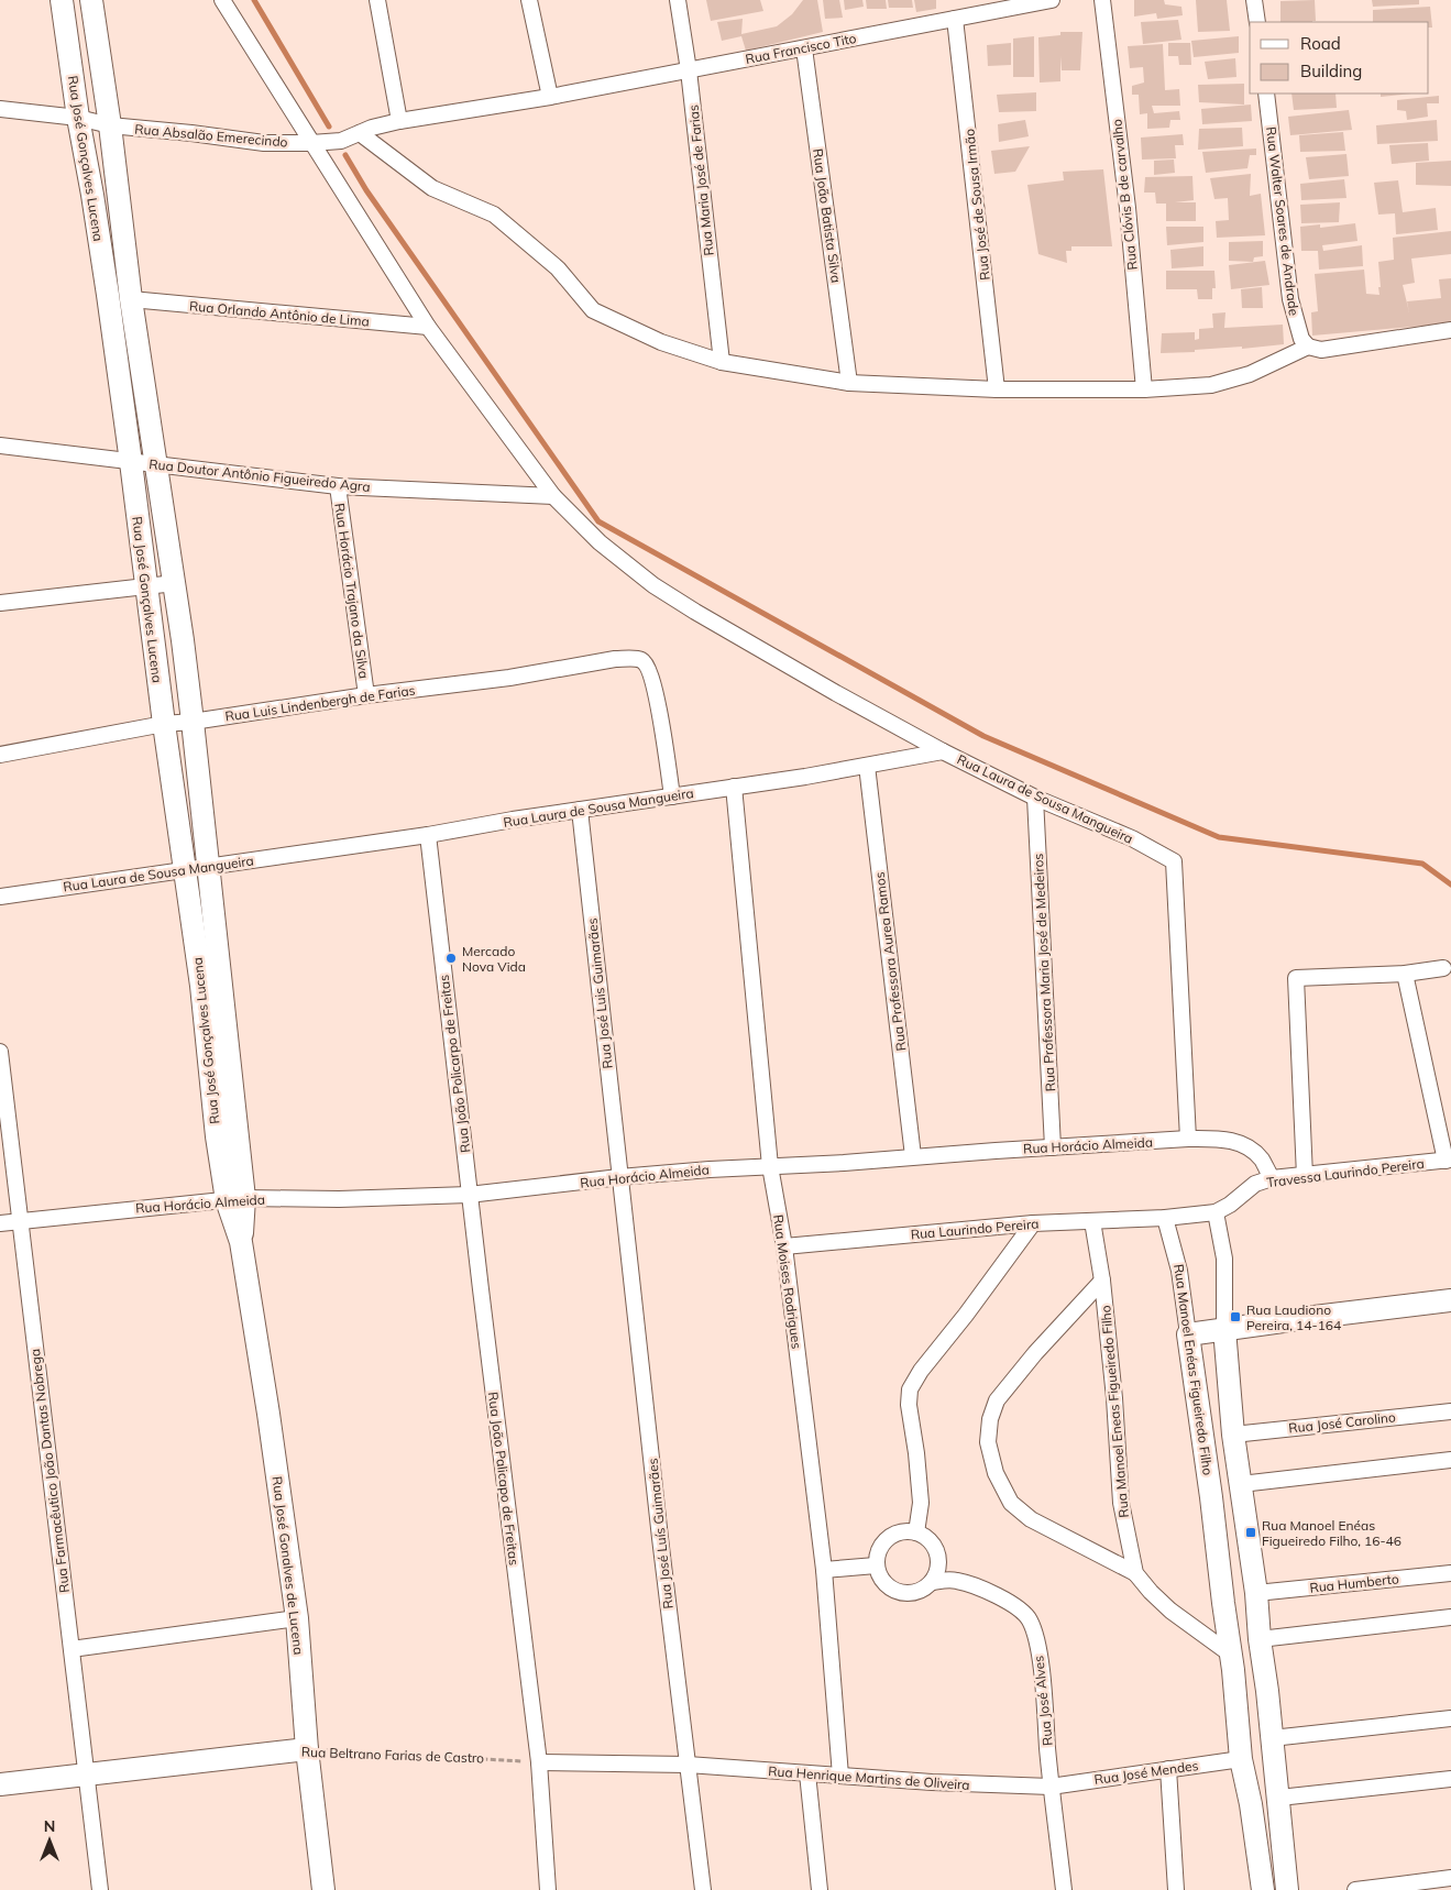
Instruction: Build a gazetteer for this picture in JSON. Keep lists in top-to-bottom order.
{
  "streets": {
    "street": [
      "Rua Francisco Tito",
      "Rua Absalão Emerecindo",
      "Rua José Gonçalves Lucena",
      "Rua Maria José de Farias",
      "Rua Clóvis B de carvalho",
      "Rua José de Sousa Irmão",
      "Rua João Batista Silva",
      "Rua Walter Soares de Andrade",
      "Rua Orlando Antônio de Lima",
      "Rua Doutor Antônio Figueiredo Agra",
      "Rua Horácio Trajano da Silva",
      "Rua Luis Lindenbergh de Farias",
      "Rua Laura de Sousa Mangueira",
      "Rua Professora Aurea Ramos",
      "Rua Professora Maria José de Medeiros",
      "Rua José Luis Guimarães",
      "Rua João Policarpo de Freitas",
      "Rua Horácio Almeida",
      "Travessa Laurindo Pereira",
      "Rua Laurindo Pereira",
      "Rua Moises Rodrigues",
      "Rua Manoel Enéas Figueiredo Filho",
      "Rua Manoel Eneas Figueiredo Filho",
      "Rua José Carolino",
      "Rua Farmacêutico João Dantas Nobrega",
      "Rua João Palicapo de Freitas",
      "Rua José Luís Guimarães",
      "Rua José Gonalves de Lucena",
      "Rua Humberto",
      "Rua José Alves",
      "Rua Beltrano Farias de Castro",
      "Rua José Mendes",
      "Rua Henrique Martins de Oliveira"
    ]
  },
  "crossings": [
    ["Rua Francisco Tito", "Rua Absalão Emerecindo"],
    ["Rua Francisco Tito", "Rua Maria José de Farias"],
    ["Rua Francisco Tito", "Rua José de Sousa Irmão"],
    ["Rua Francisco Tito", "Rua João Batista Silva"],
    ["Rua Absalão Emerecindo", "Rua José Gonçalves Lucena"],
    ["Rua José Gonçalves Lucena", "Rua Orlando Antônio de Lima"],
    ["Rua José Gonçalves Lucena", "Rua Doutor Antônio Figueiredo Agra"],
    ["Rua José Gonçalves Lucena", "Rua Luis Lindenbergh de Farias"],
    ["Rua José Gonçalves Lucena", "Rua Laura de Sousa Mangueira"],
    ["Rua José Gonçalves Lucena", "Rua Horácio Almeida"],
    ["Rua José Gonçalves Lucena", "Rua José Gonalves de Lucena"],
    ["Rua Doutor Antônio Figueiredo Agra", "Rua Horácio Trajano da Silva"],
    ["Rua Horácio Trajano da Silva", "Rua Luis Lindenbergh de Farias"],
    ["Rua Luis Lindenbergh de Farias", "Rua Laura de Sousa Mangueira"],
    ["Rua Laura de Sousa Mangueira", "Rua Professora Aurea Ramos"],
    ["Rua Laura de Sousa Mangueira", "Rua Professora Maria José de Medeiros"],
    ["Rua Laura de Sousa Mangueira", "Rua José Luis Guimarães"],
    ["Rua Laura de Sousa Mangueira", "Rua João Policarpo de Freitas"],
    ["Rua Laura de Sousa Mangueira", "Rua Horácio Almeida"],
    ["Rua Laura de Sousa Mangueira", "Rua Moises Rodrigues"],
    ["Rua Professora Aurea Ramos", "Rua Horácio Almeida"],
    ["Rua Professora Maria José de Medeiros", "Rua Horácio Almeida"],
    ["Rua José Luis Guimarães", "Rua Horácio Almeida"],
    ["Rua José Luis Guimarães", "Rua José Luís Guimarães"],
    ["Rua João Policarpo de Freitas", "Rua Horácio Almeida"],
    ["Rua João Policarpo de Freitas", "Rua João Palicapo de Freitas"],
    ["Rua Horácio Almeida", "Travessa Laurindo Pereira"],
    ["Rua Horácio Almeida", "Rua Moises Rodrigues"],
    ["Rua Horácio Almeida", "Rua Farmacêutico João Dantas Nobrega"],
    ["Rua Horácio Almeida", "Rua João Palicapo de Freitas"],
    ["Rua Horácio Almeida", "Rua José Luís Guimarães"],
    ["Rua Horácio Almeida", "Rua José Gonalves de Lucena"],
    ["Rua Laurindo Pereira", "Rua Moises Rodrigues"],
    ["Rua Laurindo Pereira", "Rua Manoel Enéas Figueiredo Filho"],
    ["Rua Laurindo Pereira", "Rua Manoel Eneas Figueiredo Filho"],
    ["Rua Moises Rodrigues", "Rua Henrique Martins de Oliveira"],
    ["Rua Manoel Enéas Figueiredo Filho", "Rua Manoel Eneas Figueiredo Filho"],
    ["Rua Manoel Enéas Figueiredo Filho", "Rua José Mendes"],
    ["Rua Farmacêutico João Dantas Nobrega", "Rua Beltrano Farias de Castro"],
    ["Rua João Palicapo de Freitas", "Rua Beltrano Farias de Castro"],
    ["Rua José Luís Guimarães", "Rua Henrique Martins de Oliveira"],
    ["Rua José Gonalves de Lucena", "Rua Beltrano Farias de Castro"],
    ["Rua José Alves", "Rua José Mendes"],
    ["Rua José Alves", "Rua Henrique Martins de Oliveira"],
    ["Rua José Mendes", "Rua Henrique Martins de Oliveira"]
  ],
  "places": {
    "other": ["Mercado Nova Vida"],
    "transit": ["Rua Laudiono Pereira, 14-164", "Rua Manoel Enéas Figueiredo Filho, 16-46"]
  },
  "legend": ["Road", "Building"],
  "north": "top"
}
